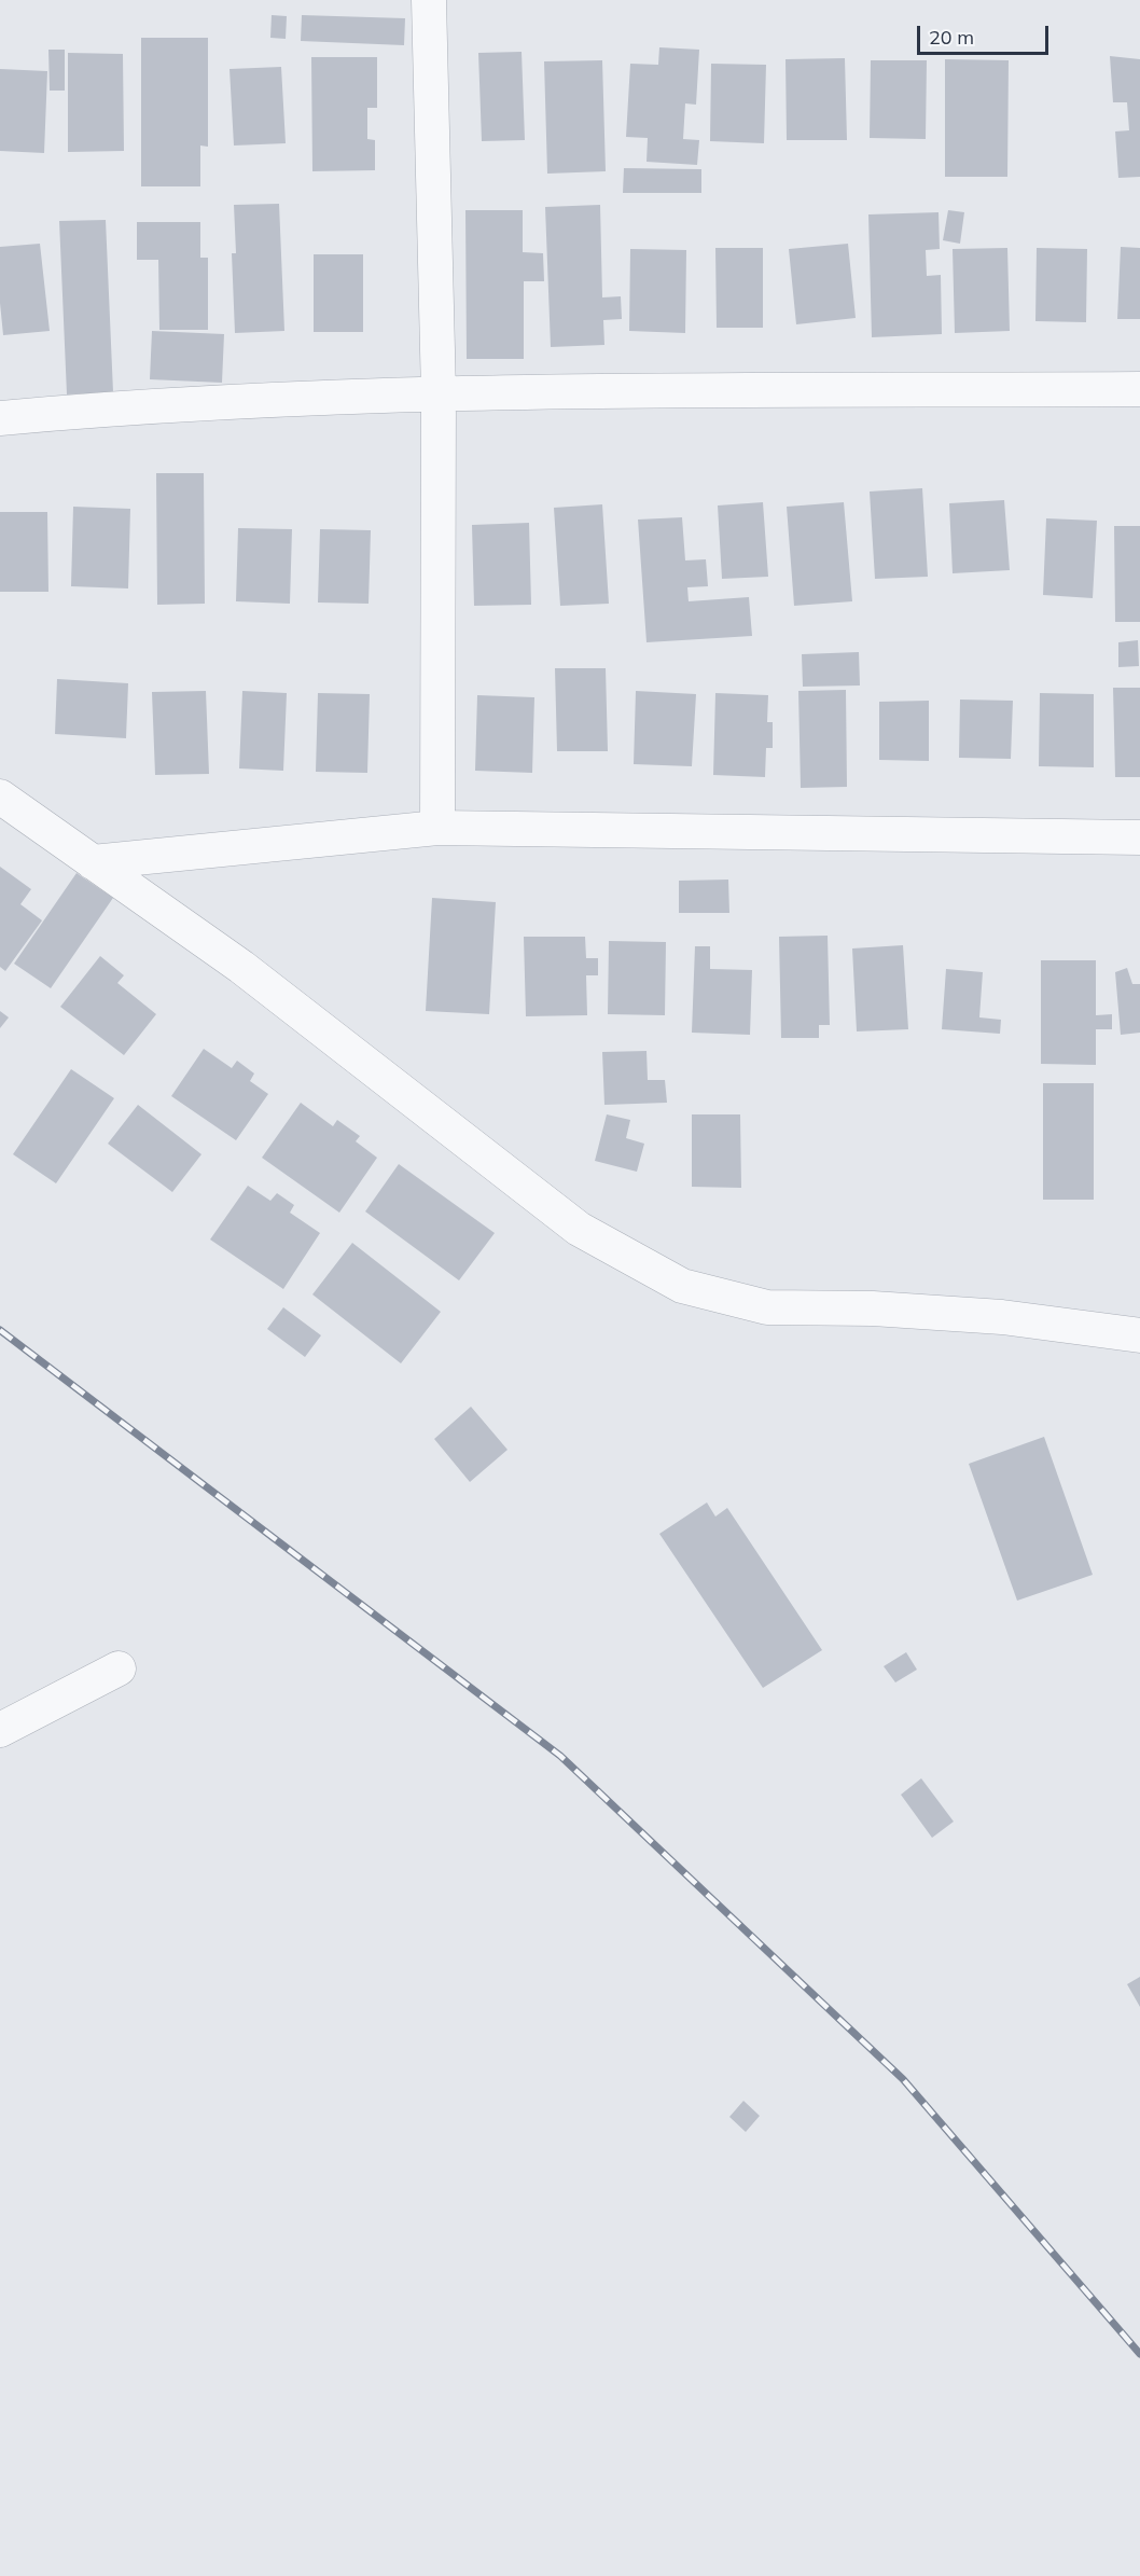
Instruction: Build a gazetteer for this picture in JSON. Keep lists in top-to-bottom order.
{
  "scale_bar": "20 m"
}
